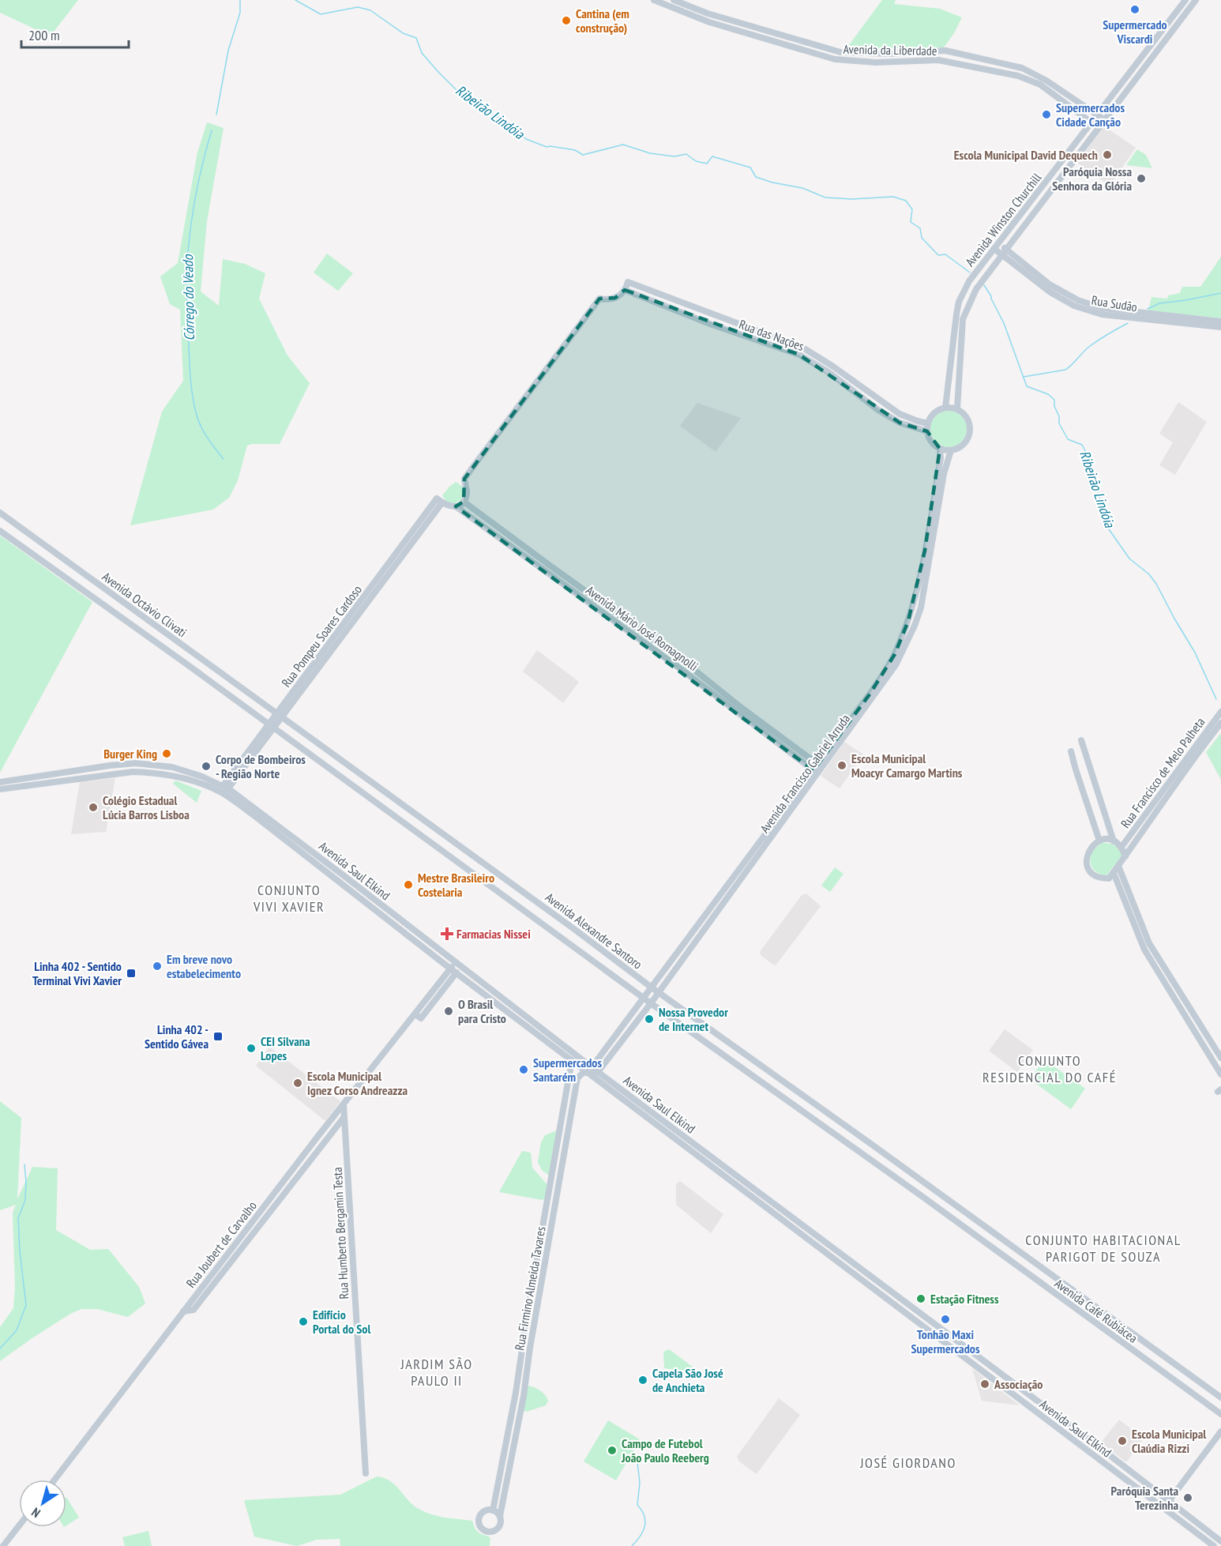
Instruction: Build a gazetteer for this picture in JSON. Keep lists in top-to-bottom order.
{
  "streets": {
    "street": [
      "Avenida da Liberdade",
      "Avenida Winston Churchill",
      "Rua Sudão",
      "Rua das Nações",
      "Avenida Octávio Clivati",
      "Avenida Mário José Romagnolli",
      "Rua Pompeu Soares Cardoso",
      "Rua Francisco de Melo Palheta",
      "Avenida Francisco Gabriel Arruda",
      "Avenida Saul Elkind",
      "Avenida Alexandre Santoro",
      "Rua Humberto Bergamin Testa",
      "Rua Joubert de Carvalho",
      "Rua Firmino Almeida Tavares",
      "Avenida Café Rubiácea"
    ]
  },
  "crossings": [
    ["Avenida da Liberdade", "Avenida Winston Churchill"],
    ["Avenida Winston Churchill", "Rua Sudão"],
    ["Avenida Winston Churchill", "Rua das Nações"],
    ["Avenida Winston Churchill", "Avenida Francisco Gabriel Arruda"],
    ["Rua das Nações", "Avenida Francisco Gabriel Arruda"],
    ["Avenida Octávio Clivati", "Rua Pompeu Soares Cardoso"],
    ["Avenida Octávio Clivati", "Avenida Alexandre Santoro"],
    ["Avenida Mário José Romagnolli", "Rua Pompeu Soares Cardoso"],
    ["Avenida Mário José Romagnolli", "Avenida Francisco Gabriel Arruda"],
    ["Rua Pompeu Soares Cardoso", "Avenida Saul Elkind"],
    ["Rua Pompeu Soares Cardoso", "Avenida Alexandre Santoro"],
    ["Avenida Francisco Gabriel Arruda", "Avenida Saul Elkind"],
    ["Avenida Francisco Gabriel Arruda", "Avenida Alexandre Santoro"],
    ["Avenida Francisco Gabriel Arruda", "Rua Firmino Almeida Tavares"],
    ["Avenida Saul Elkind", "Rua Joubert de Carvalho"],
    ["Avenida Saul Elkind", "Rua Firmino Almeida Tavares"],
    ["Avenida Alexandre Santoro", "Avenida Café Rubiácea"],
    ["Rua Humberto Bergamin Testa", "Rua Joubert de Carvalho"]
  ],
  "districts": [
    "CONJUNTO VIVI XAVIER",
    "CONJUNTO RESIDENCIAL DO CAFÉ",
    "CONJUNTO HABITACIONAL PARIGOT DE SOUZA",
    "JARDIM SÃO PAULO II",
    "JOSÉ GIORDANO"
  ],
  "water": ["Ribeirão Lindóia", "Córrego do Veado"],
  "places": {
    "other": [
      "Supermercado Viscardi",
      "Cantina (em construção)",
      "Supermercados Cidade Canção",
      "Escola Municipal David Dequech",
      "Paróquia Nossa Senhora da Glória",
      "Burger King",
      "Escola Municipal Moacyr Camargo Martins",
      "Corpo de Bombeiros - Região Norte",
      "Colégio Estadual Lúcia Barros Lisboa",
      "Mestre Brasileiro Costelaria",
      "Em breve novo estabelecimento",
      "O Brasil para Cristo",
      "Nossa Provedor de Internet",
      "CEI Silvana Lopes",
      "Supermercados Santarém",
      "Escola Municipal Ignez Corso Andreazza",
      "Estação Fitness",
      "Tonhão Maxi Supermercados",
      "Edifício Portal do Sol",
      "Capela São José de Anchieta",
      "Associação",
      "Escola Municipal Claúdia Rizzi",
      "Campo de Futebol João Paulo Reeberg",
      "Paróquia Santa Terezinha"
    ],
    "health": ["Farmacias Nissei"],
    "transit": ["Linha 402 - Sentido Terminal Vivi Xavier", "Linha 402 - Sentido Gávea"]
  },
  "scale_bar": "200 m",
  "north": "bottom left"
}
